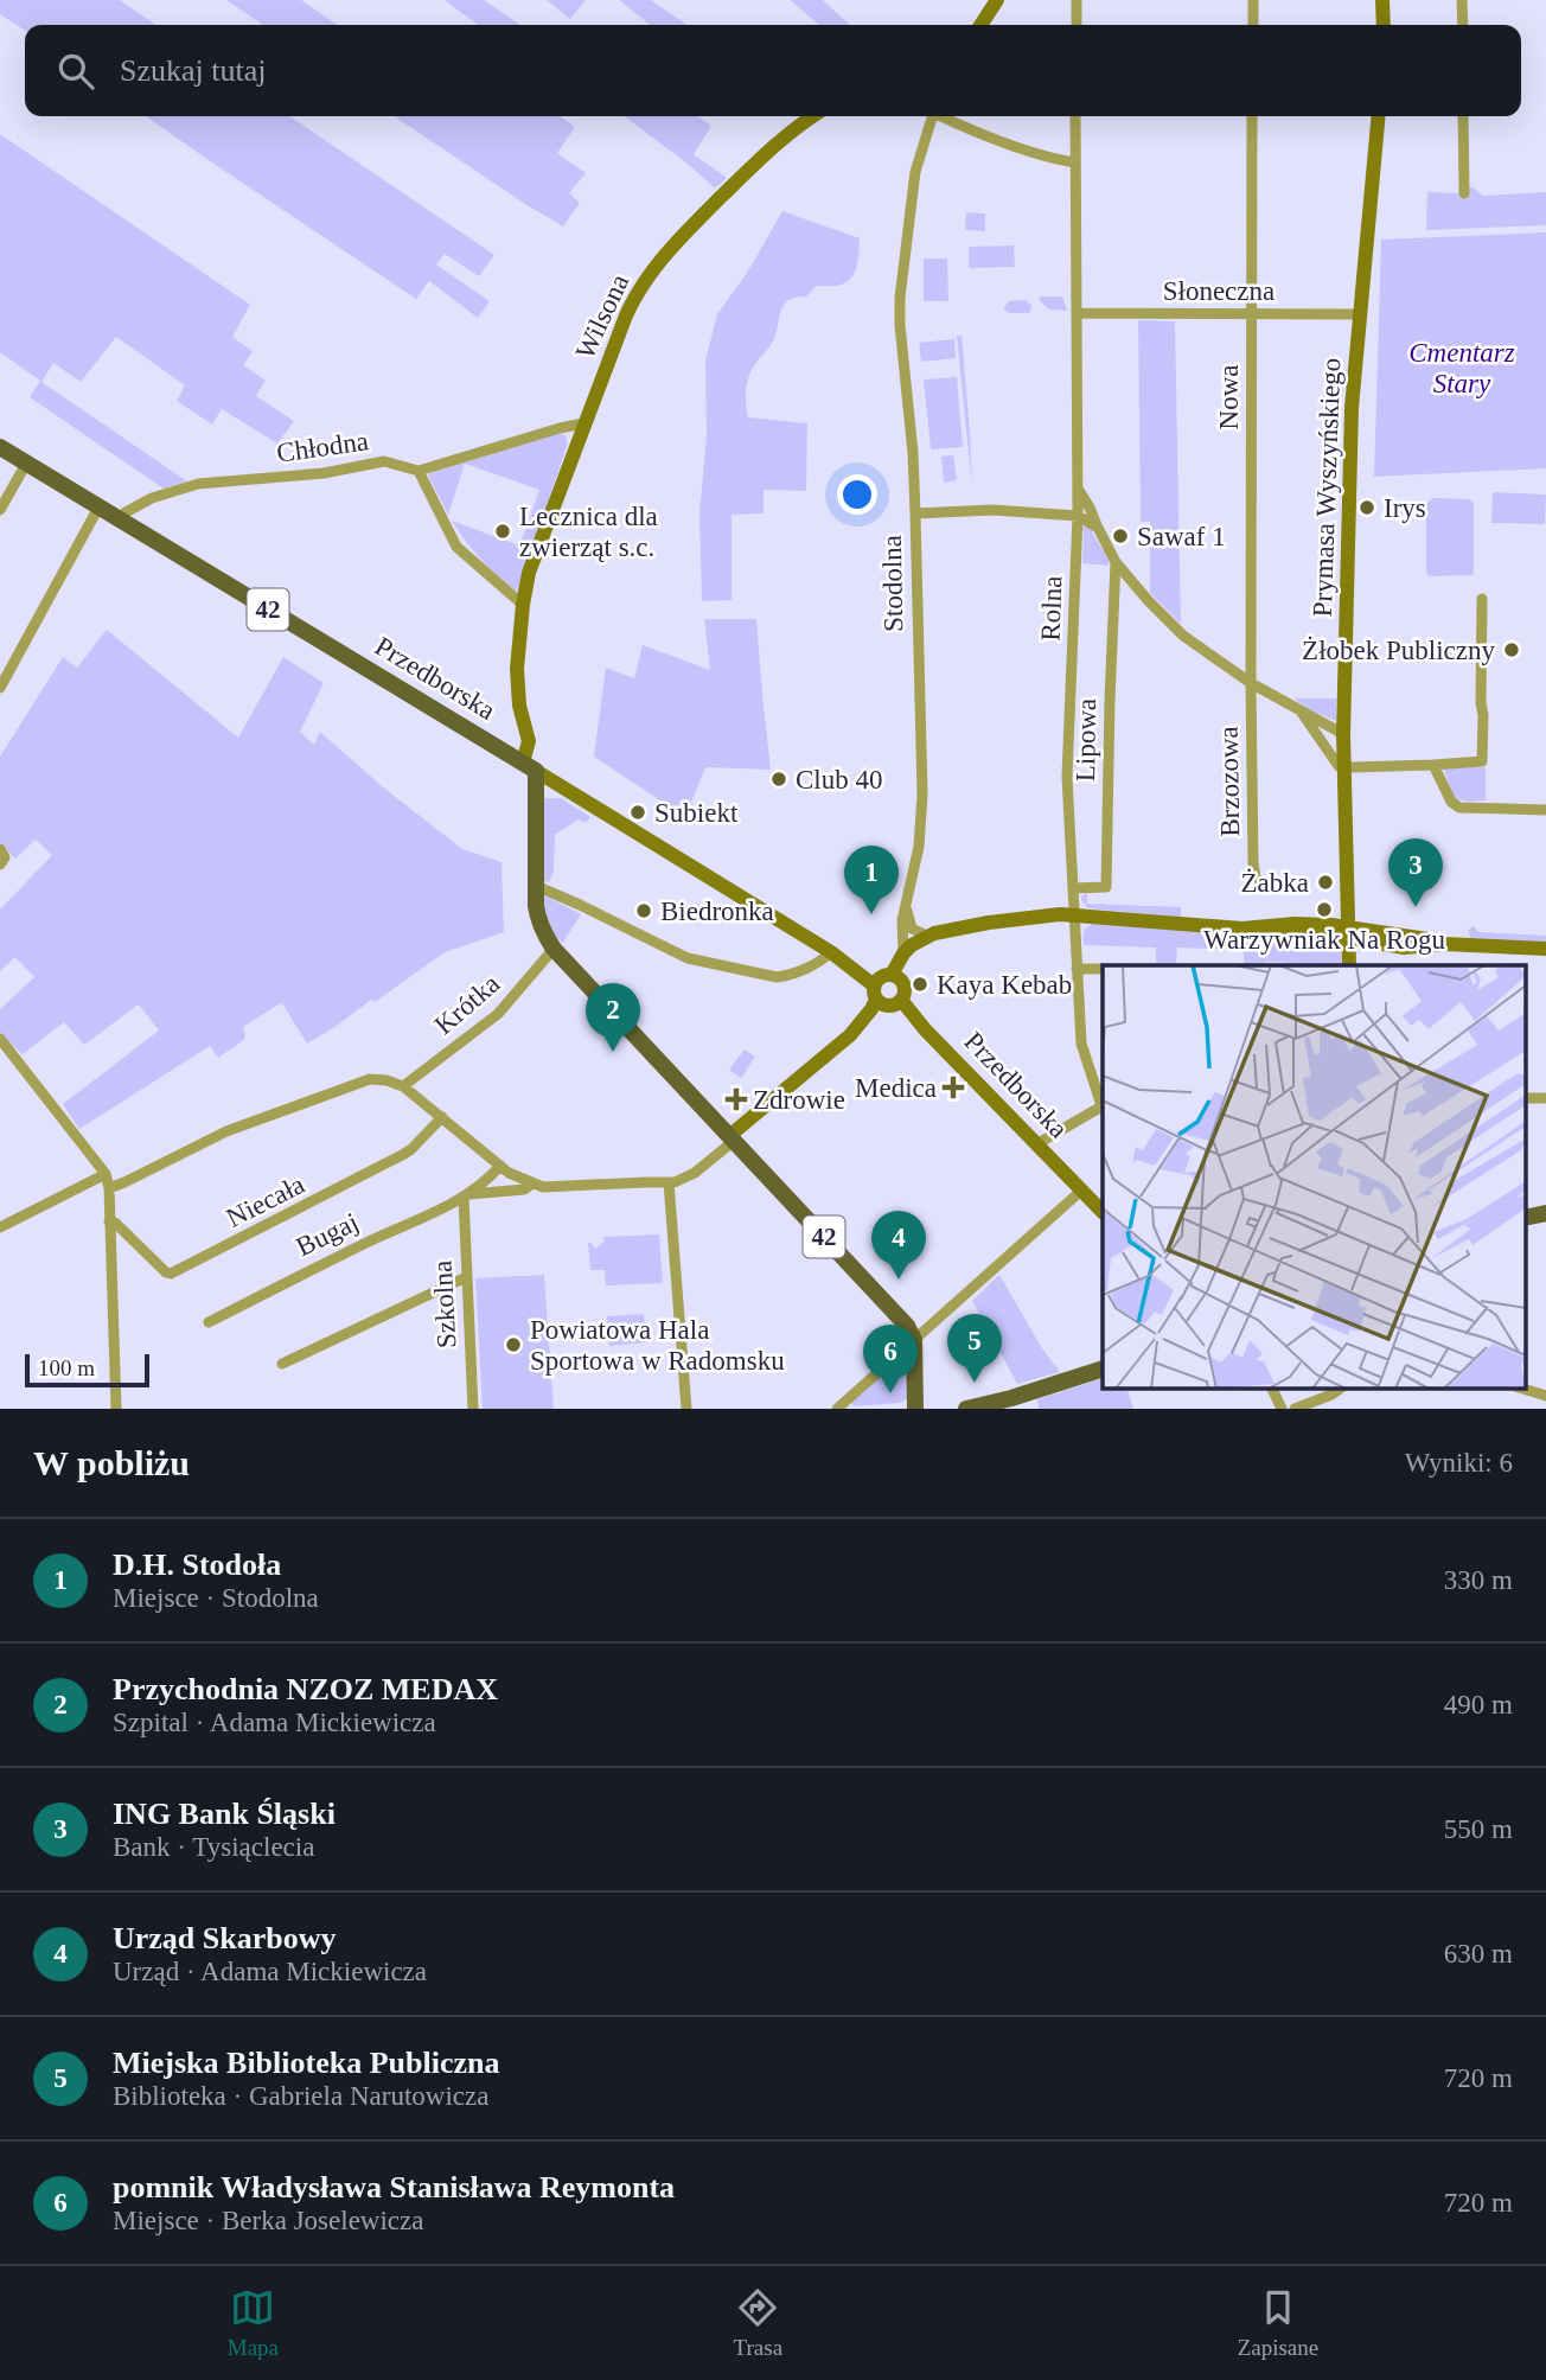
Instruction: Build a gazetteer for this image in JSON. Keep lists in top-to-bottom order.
{
  "streets": {
    "main road": ["42", "Przedborska"],
    "street": [
      "Słoneczna",
      "Wilsona",
      "Nowa",
      "Chłodna",
      "Prymasa Wyszyńskiego",
      "Stodolna",
      "Rolna",
      "Lipowa",
      "Brzozowa",
      "Krótka",
      "Niecała",
      "Bugaj",
      "Szkolna"
    ]
  },
  "crossings": [
    ["Słoneczna", "Nowa"],
    ["Słoneczna", "Prymasa Wyszyńskiego"],
    ["Słoneczna", "Rolna"],
    ["Wilsona", "Chłodna"],
    ["Wilsona", "42"],
    ["Wilsona", "Przedborska"],
    ["Nowa", "Brzozowa"],
    ["Chłodna", "Przedborska"],
    ["Rolna", "Lipowa"],
    ["42", "Przedborska"],
    ["42", "Krótka"],
    ["42", "Bugaj"],
    ["Przedborska", "Bugaj"],
    ["Bugaj", "Szkolna"]
  ],
  "parks": ["Cmentarz Stary"],
  "places": {
    "other": [
      "Irys",
      "Lecznica dla zwierząt s.c.",
      "Sawaf 1",
      "Żłobek Publiczny",
      "Club 40",
      "Subiekt",
      "Żabka",
      "Warzywniak Na Rogu",
      "Biedronka",
      "Kaya Kebab",
      "Powiatowa Hala Sportowa w Radomsku"
    ],
    "health": ["Medica", "Zdrowie"]
  },
  "scale_bar": "100 m",
  "page": {
    "search": "Szukaj tutaj",
    "pins": [
      "3",
      "1",
      "2",
      "4",
      "5",
      "6"
    ],
    "scale": "100 m",
    "heading": ["W pobliżu", "Wyniki: 6"],
    "list": [
      {
        "mark": "1",
        "name": "D.H. Stodoła",
        "note": "Miejsce · Stodolna",
        "value": "330 m"
      },
      {
        "mark": "2",
        "name": "Przychodnia NZOZ MEDAX",
        "note": "Szpital · Adama Mickiewicza",
        "value": "490 m"
      },
      {
        "mark": "3",
        "name": "ING Bank Śląski",
        "note": "Bank · Tysiąclecia",
        "value": "550 m"
      },
      {
        "mark": "4",
        "name": "Urząd Skarbowy",
        "note": "Urząd · Adama Mickiewicza",
        "value": "630 m"
      },
      {
        "mark": "5",
        "name": "Miejska Biblioteka Publiczna",
        "note": "Biblioteka · Gabriela Narutowicza",
        "value": "720 m"
      },
      {
        "mark": "6",
        "name": "pomnik Władysława Stanisława Reymonta",
        "note": "Miejsce · Berka Joselewicza",
        "value": "720 m"
      }
    ],
    "nav": ["Mapa", "Trasa", "Zapisane"]
  }
}
